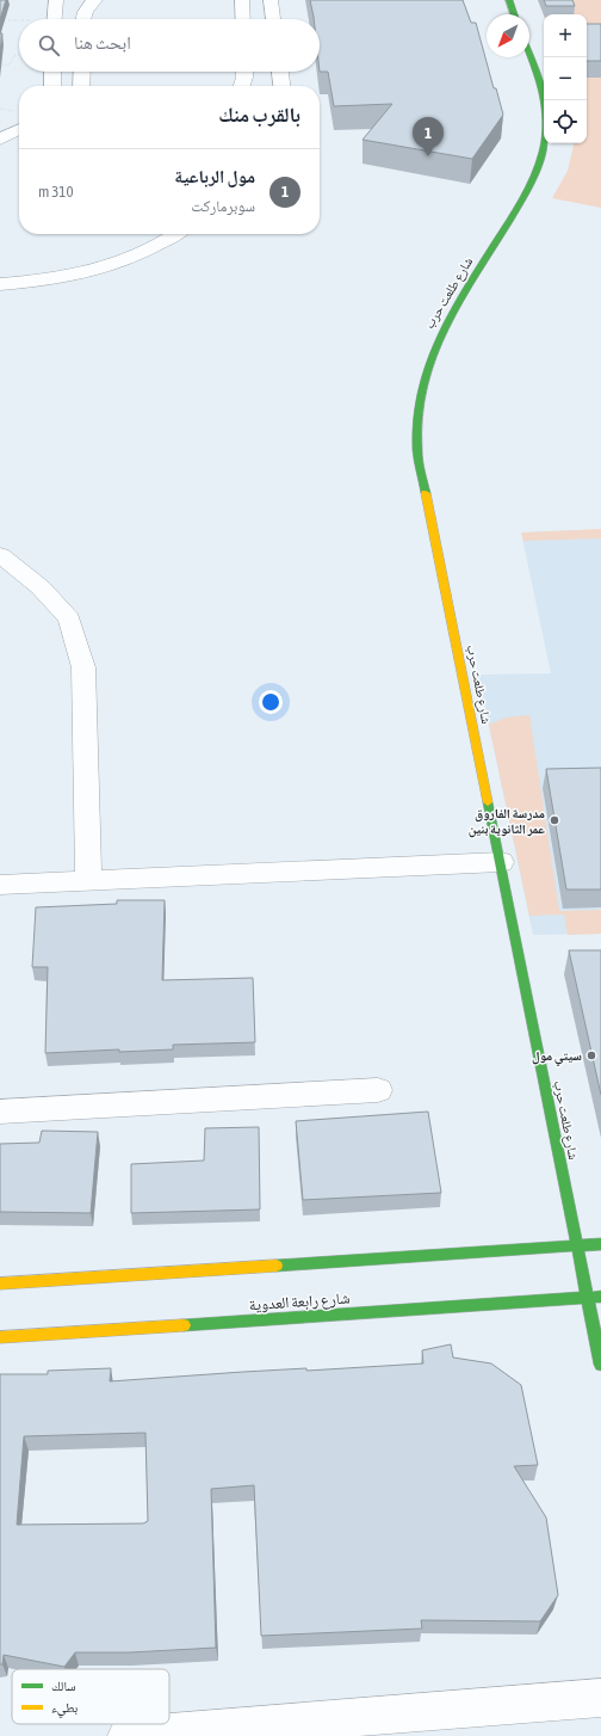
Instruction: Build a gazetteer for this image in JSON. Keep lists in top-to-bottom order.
{
  "streets": {
    "street": ["شارع طلعت حرب", "شارع رابعة العدوية"]
  },
  "crossings": [
    ["شارع طلعت حرب", "شارع رابعة العدوية"]
  ],
  "places": ["مدرسة الفاروق عمر الثانوية بنين", "سيتي مول"],
  "legend": ["سالك", "بطيء"],
  "north": "bottom left",
  "page": {
    "map_buttons": ["+", "−"],
    "search": "ابحث هنا",
    "heading": "بالقرب منك",
    "pins": "1",
    "list": [
      {
        "mark": "1",
        "name": "مول الرباعية",
        "note": "سوبرماركت",
        "value": "310 m"
      }
    ]
  }
}
